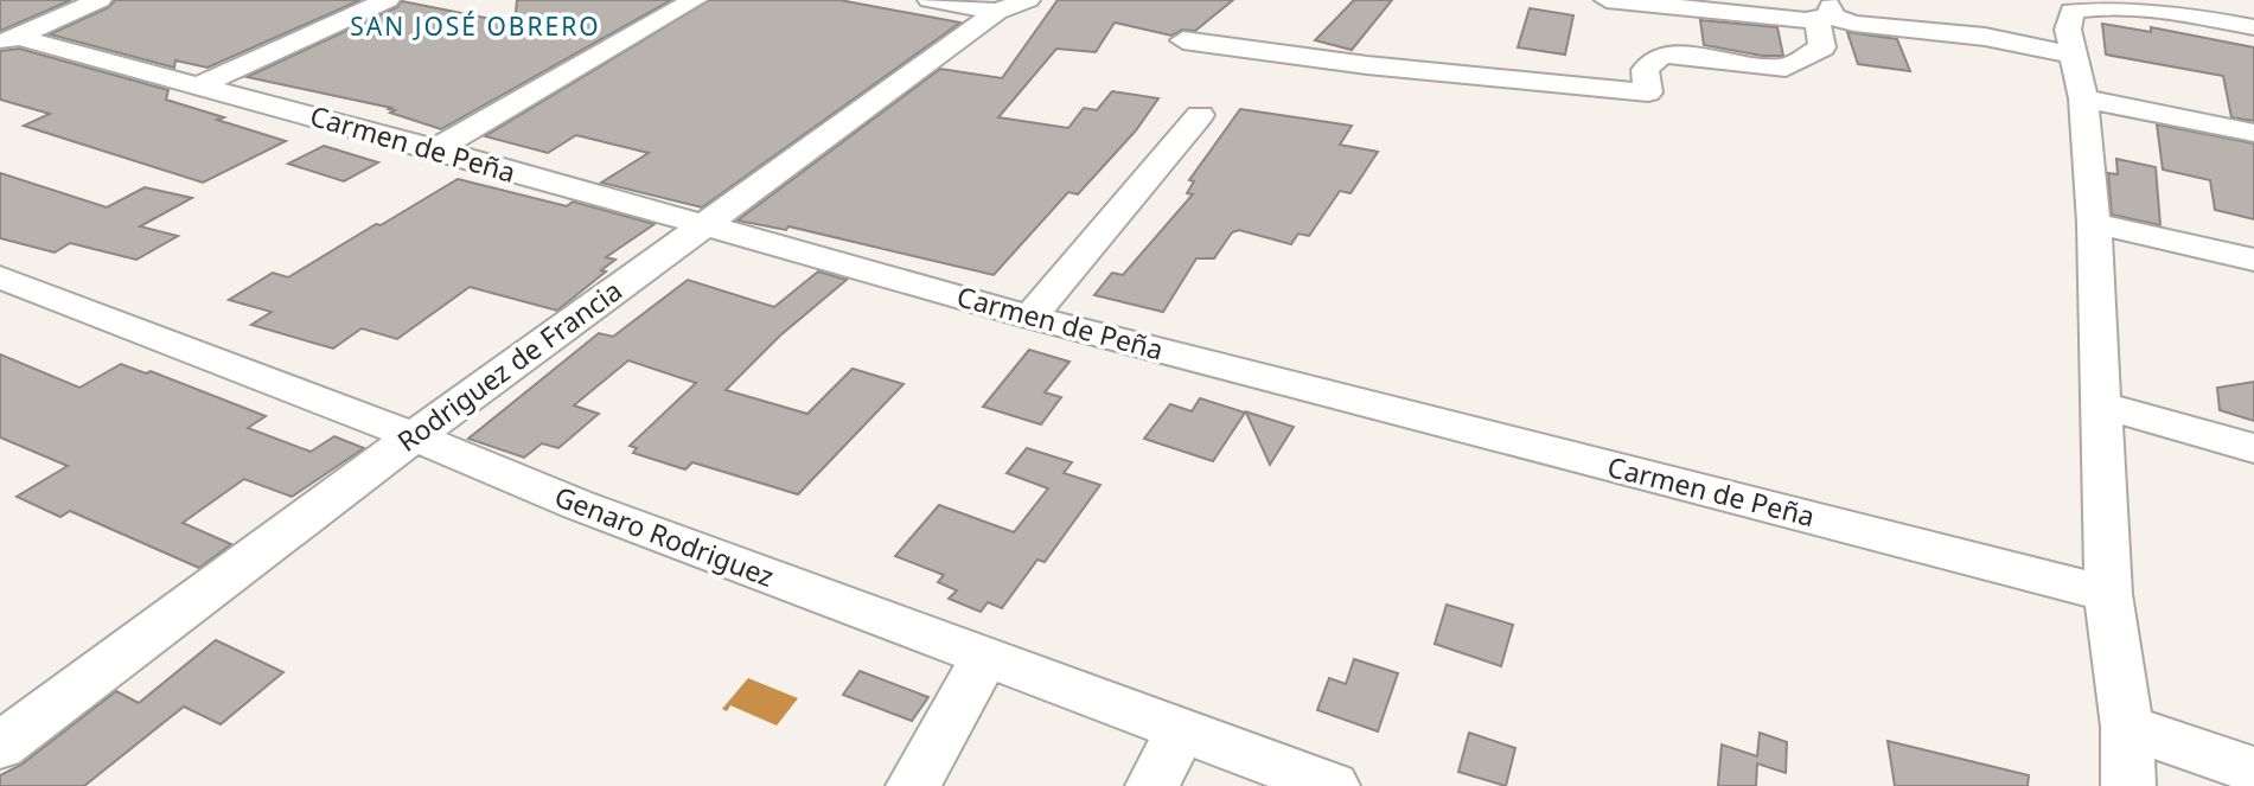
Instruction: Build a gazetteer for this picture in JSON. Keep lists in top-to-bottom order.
{
  "streets": {
    "street": ["Carmen de Peña", "Rodriguez de Francia", "Genaro Rodriguez"]
  },
  "crossings": [
    ["Carmen de Peña", "Rodriguez de Francia"],
    ["Rodriguez de Francia", "Genaro Rodriguez"]
  ],
  "districts": ["SAN JOSÉ OBRERO"]
}
